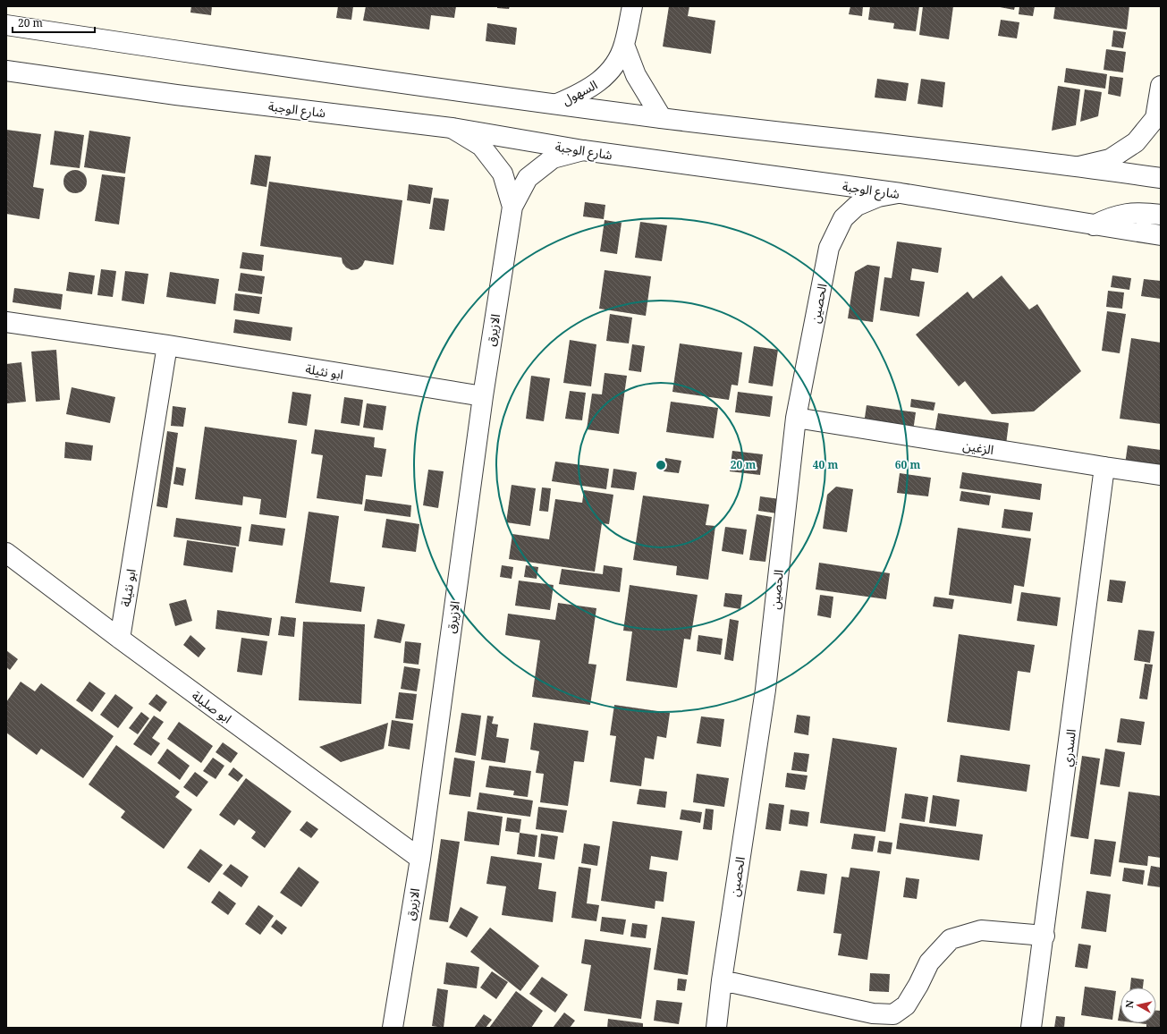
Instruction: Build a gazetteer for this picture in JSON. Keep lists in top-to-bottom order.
{
  "streets": {
    "street": [
      "السهول",
      "شارع الوجبة",
      "الحصين",
      "الازيرق",
      "ابو نثيلة",
      "الزغين",
      "ابو صليلة",
      "السدري"
    ]
  },
  "crossings": [
    ["شارع الوجبة", "الحصين"],
    ["شارع الوجبة", "الازيرق"],
    ["الحصين", "الزغين"],
    ["الازيرق", "ابو نثيلة"],
    ["الازيرق", "ابو صليلة"],
    ["ابو نثيلة", "ابو صليلة"],
    ["الزغين", "السدري"]
  ],
  "scale_bar": "20 m",
  "north": "left",
  "rings": ["20 m", "40 m", "60 m"]
}
